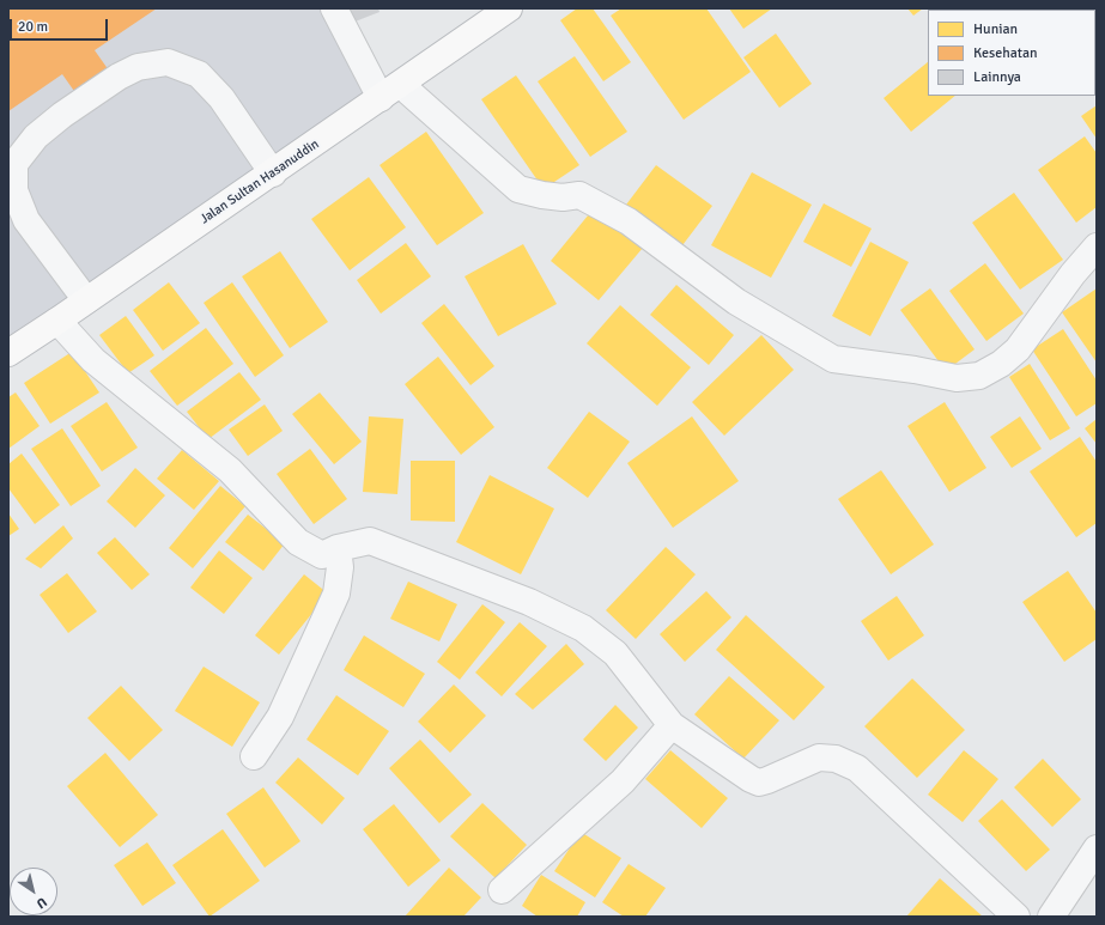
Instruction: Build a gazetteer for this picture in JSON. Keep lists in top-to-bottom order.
{
  "streets": {
    "highway": ["Jalan Sultan Hasanuddin"]
  },
  "legend": ["Hunian", "Kesehatan", "Lainnya"],
  "scale_bar": "20 m",
  "north": "bottom right"
}
